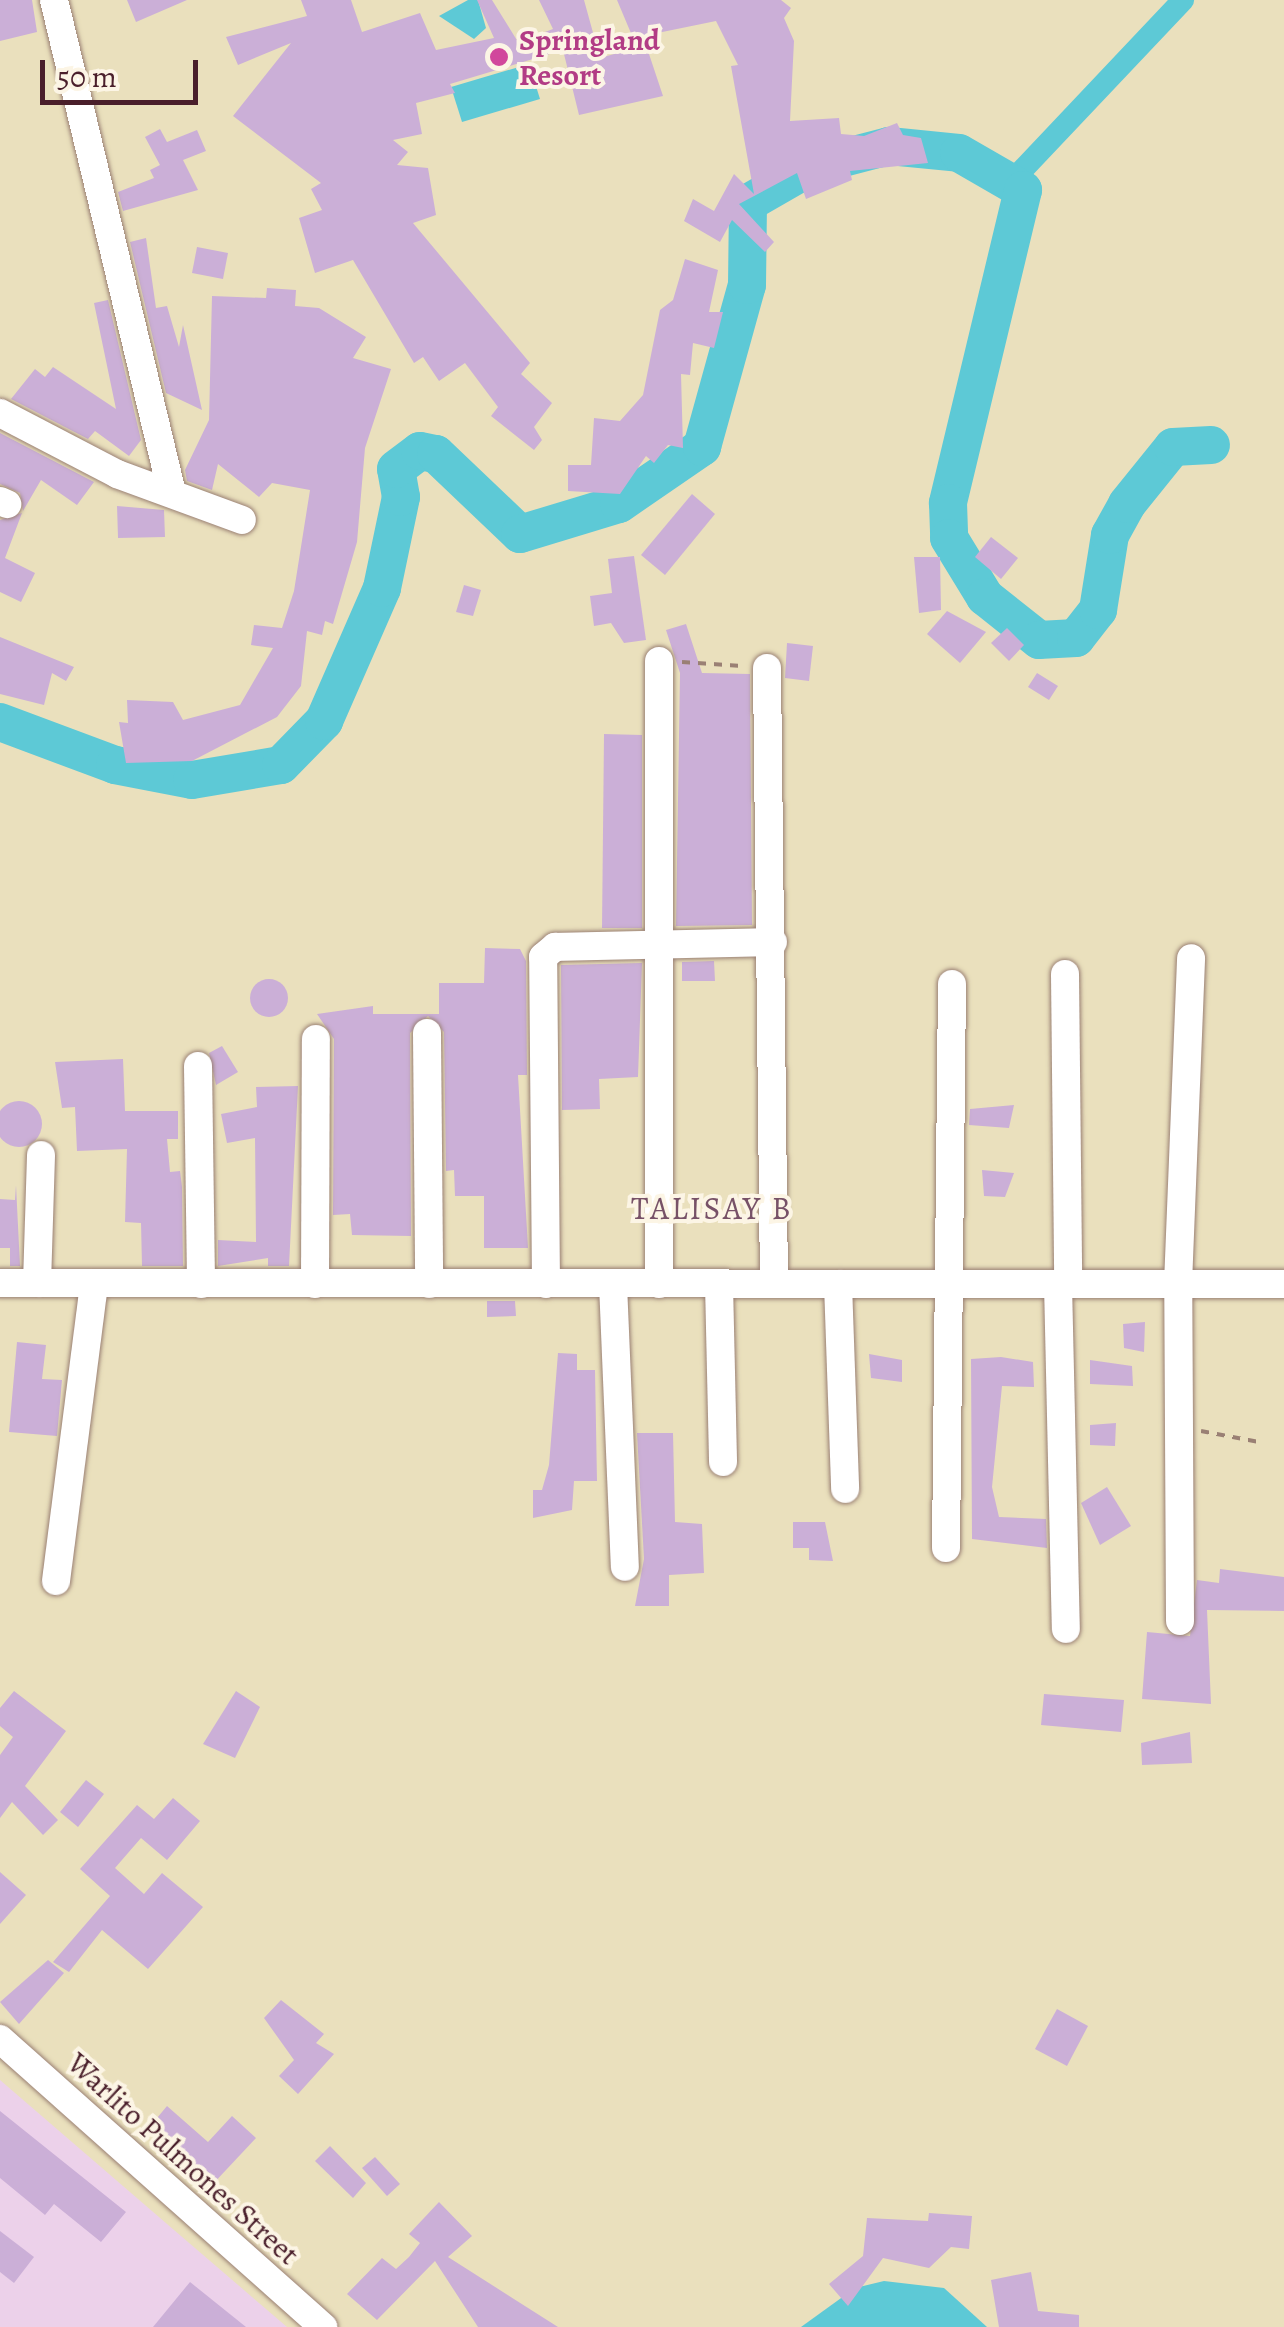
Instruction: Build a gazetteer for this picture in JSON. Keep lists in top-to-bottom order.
{
  "streets": {
    "street": ["Warlito Pulmones Street"]
  },
  "districts": ["TALISAY B"],
  "places": ["Springland Resort"],
  "scale_bar": "50 m"
}
